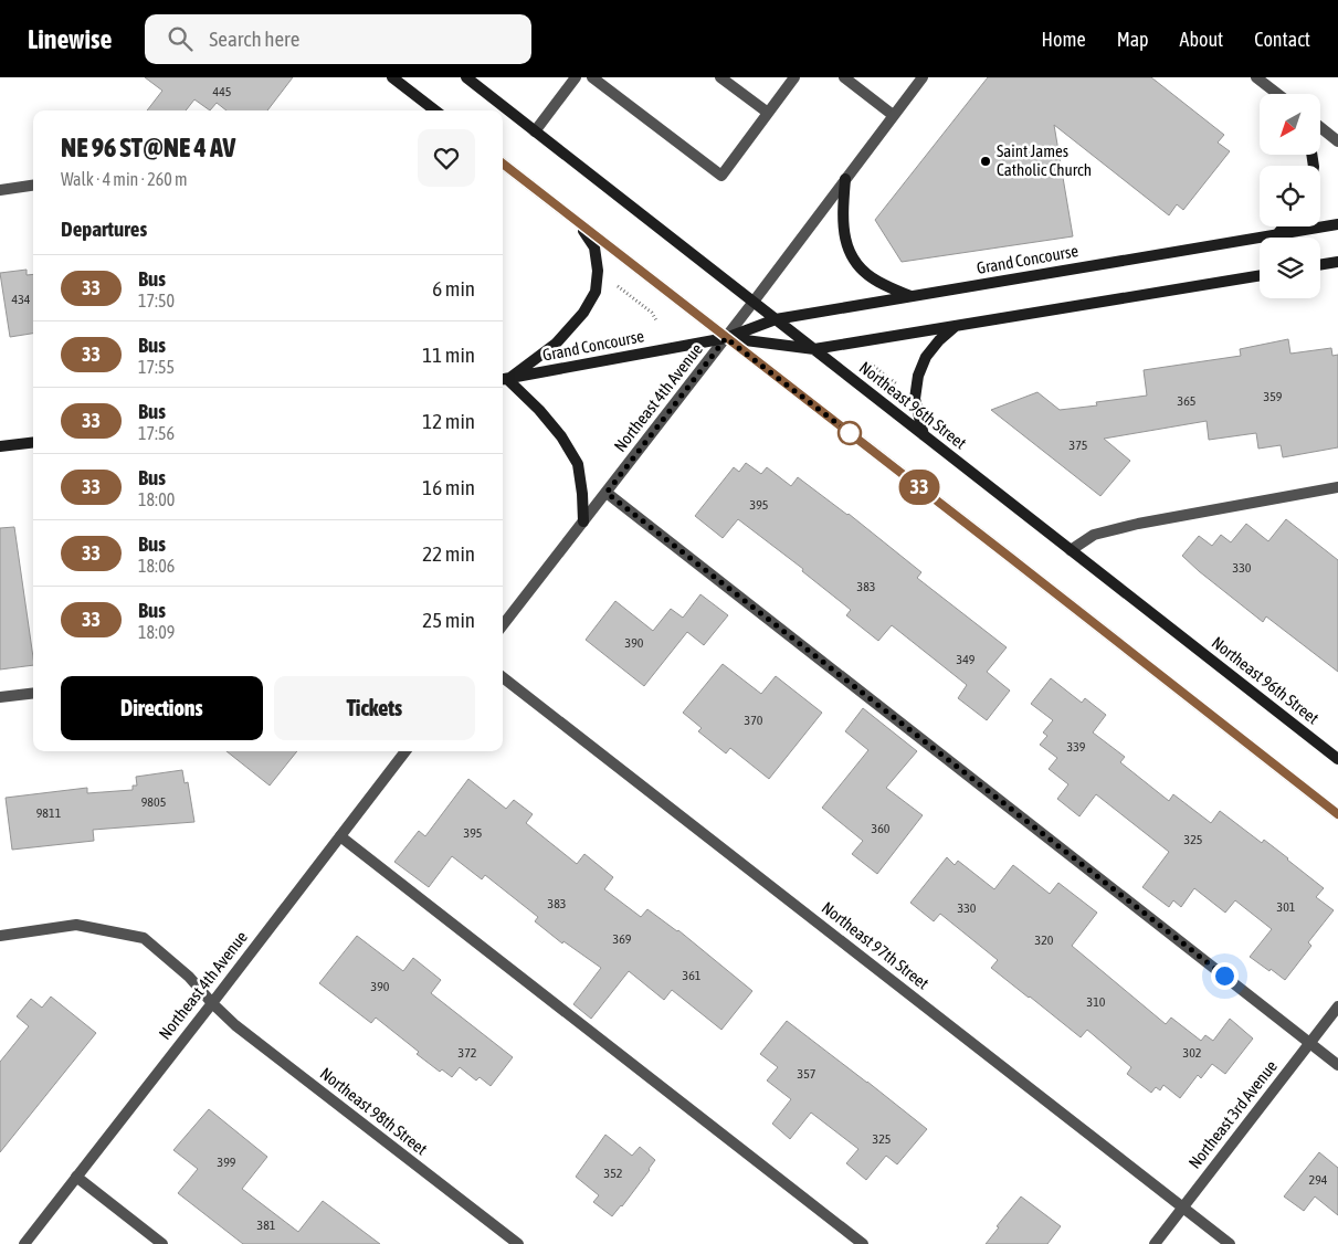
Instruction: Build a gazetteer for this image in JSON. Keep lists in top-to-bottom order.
{
  "streets": {
    "street": [
      "Grand Concourse",
      "Northeast 4th Avenue",
      "Northeast 96th Street",
      "Northeast 97th Street",
      "Northeast 98th Street",
      "Northeast 3rd Avenue"
    ]
  },
  "crossings": [
    ["Grand Concourse", "Northeast 4th Avenue"],
    ["Grand Concourse", "Northeast 96th Street"],
    ["Northeast 4th Avenue", "Northeast 96th Street"],
    ["Northeast 4th Avenue", "Northeast 98th Street"],
    ["Northeast 97th Street", "Northeast 3rd Avenue"]
  ],
  "places": ["Saint James Catholic Church"],
  "lines": ["bus line 33"],
  "house_numbers": [
    "445",
    "434",
    "359",
    "365",
    "375",
    "395",
    "330",
    "383",
    "390",
    "349",
    "370",
    "339",
    "9805",
    "9811",
    "360",
    "395",
    "325",
    "383",
    "301",
    "330",
    "369",
    "320",
    "361",
    "390",
    "310",
    "372",
    "302",
    "357",
    "325",
    "399",
    "352",
    "294",
    "381"
  ],
  "north": "bottom left",
  "page": {
    "header": "Linewise",
    "search": "Search here",
    "nav": [
      "Home",
      "Map",
      "About",
      "Contact"
    ],
    "on_map": "33",
    "heading": [
      ["NE 96 ST@NE 4 AV", "Walk · 4 min · 260 m"],
      "Departures"
    ],
    "list": [
      {
        "mark": "33",
        "name": "Bus",
        "note": "17:50",
        "value": "6 min"
      },
      {
        "mark": "33",
        "name": "Bus",
        "note": "17:55",
        "value": "11 min"
      },
      {
        "mark": "33",
        "name": "Bus",
        "note": "17:56",
        "value": "12 min"
      },
      {
        "mark": "33",
        "name": "Bus",
        "note": "18:00",
        "value": "16 min"
      },
      {
        "mark": "33",
        "name": "Bus",
        "note": "18:06",
        "value": "22 min"
      },
      {
        "mark": "33",
        "name": "Bus",
        "note": "18:09",
        "value": "25 min"
      }
    ],
    "buttons": ["Directions", "Tickets"]
  }
}
